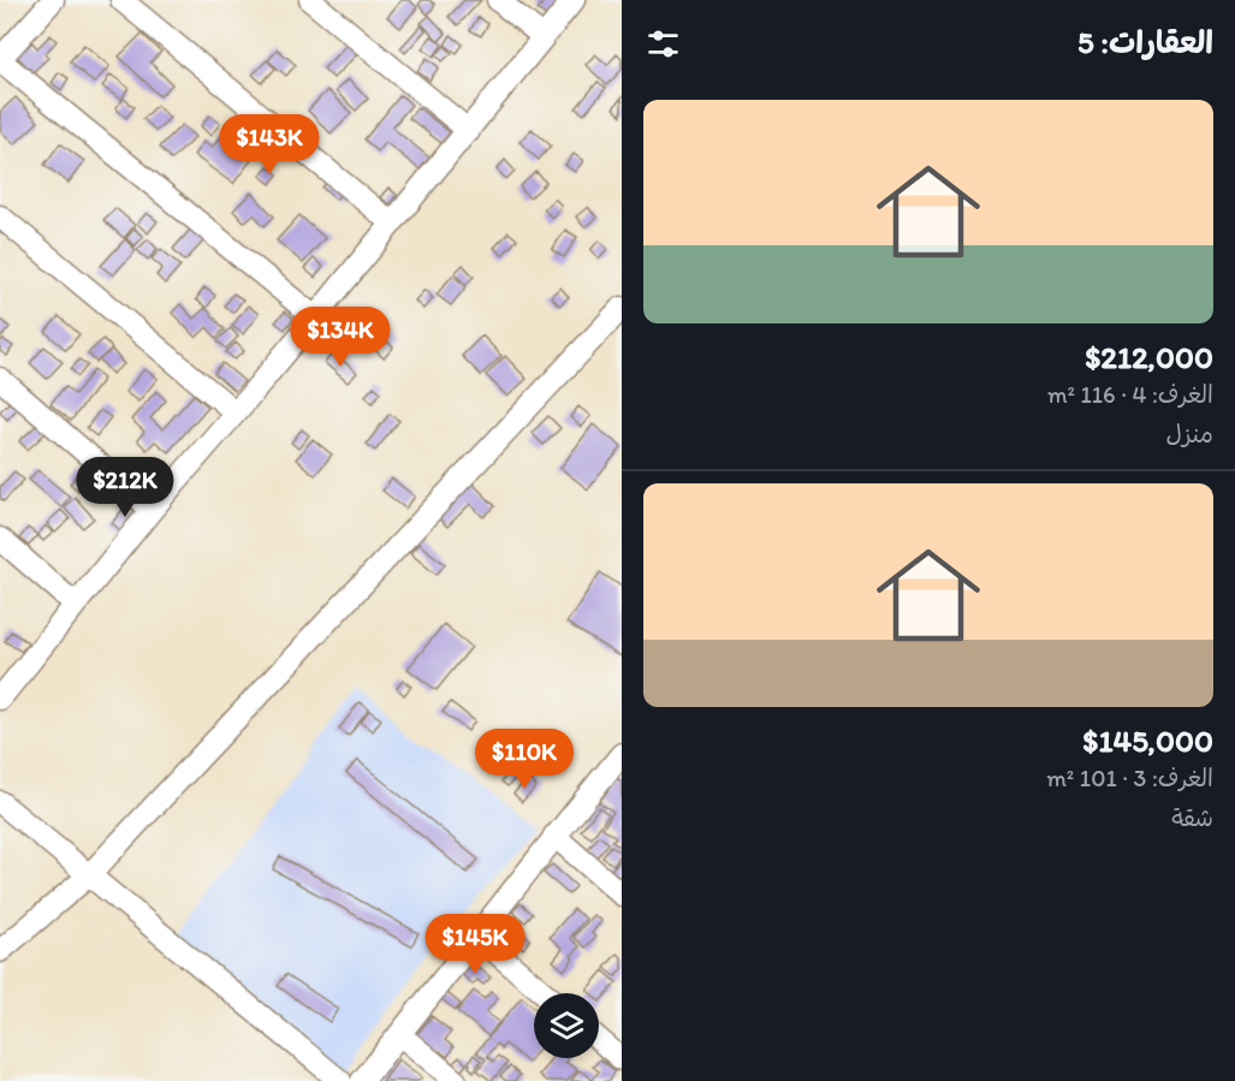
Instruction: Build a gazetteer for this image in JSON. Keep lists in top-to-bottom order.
{
  "page": {
    "heading": "العقارات: 5",
    "list": [
      {
        "name": "$212,000",
        "note": "الغرف: 4 · 116 m² · منزل"
      },
      {
        "name": "$145,000",
        "note": "الغرف: 3 · 101 m² · شقة"
      }
    ],
    "price": [
      "$143K",
      "$134K",
      "$212K",
      "$110K",
      "$145K"
    ]
  }
}
